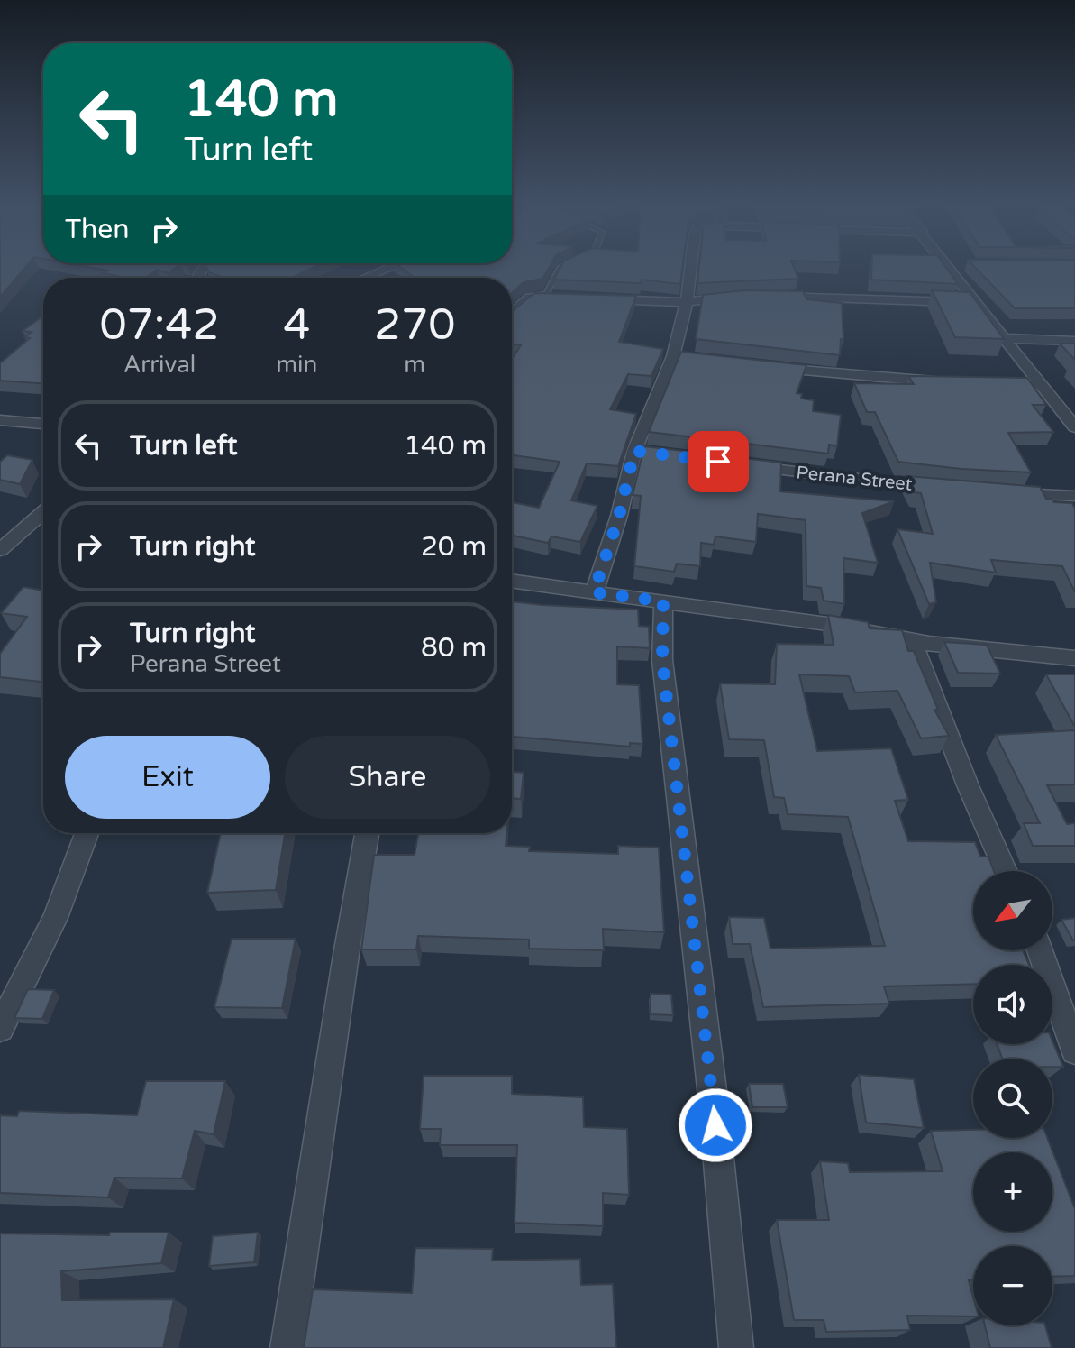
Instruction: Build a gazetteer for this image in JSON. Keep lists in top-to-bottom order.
{
  "streets": {
    "street": ["Perana Street"]
  },
  "north": "bottom left",
  "page": {
    "turn": ["140 m", "Turn left"],
    "then": "Then",
    "eta": [
      "07:42",
      "Arrival",
      "4",
      "min",
      "270",
      "m"
    ],
    "list": [
      {
        "name": "Turn left",
        "value": "140 m"
      },
      {
        "name": "Turn right",
        "value": "20 m"
      },
      {
        "name": "Turn right",
        "note": "Perana Street",
        "value": "80 m"
      }
    ],
    "buttons": ["Exit", "Share"],
    "map_buttons": ["+", "−"]
  }
}
